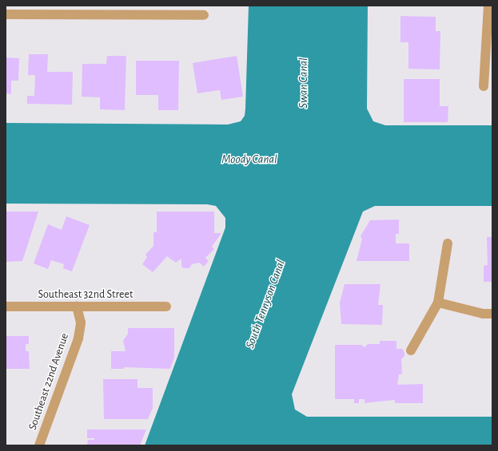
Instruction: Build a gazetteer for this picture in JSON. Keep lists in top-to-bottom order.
{
  "streets": {
    "street": ["Southeast 32nd Street", "Southeast 22nd Avenue"]
  },
  "crossings": [
    ["Southeast 32nd Street", "Southeast 22nd Avenue"]
  ],
  "water": ["Swan Canal", "Moody Canal", "South Tennyson Canal"]
}
